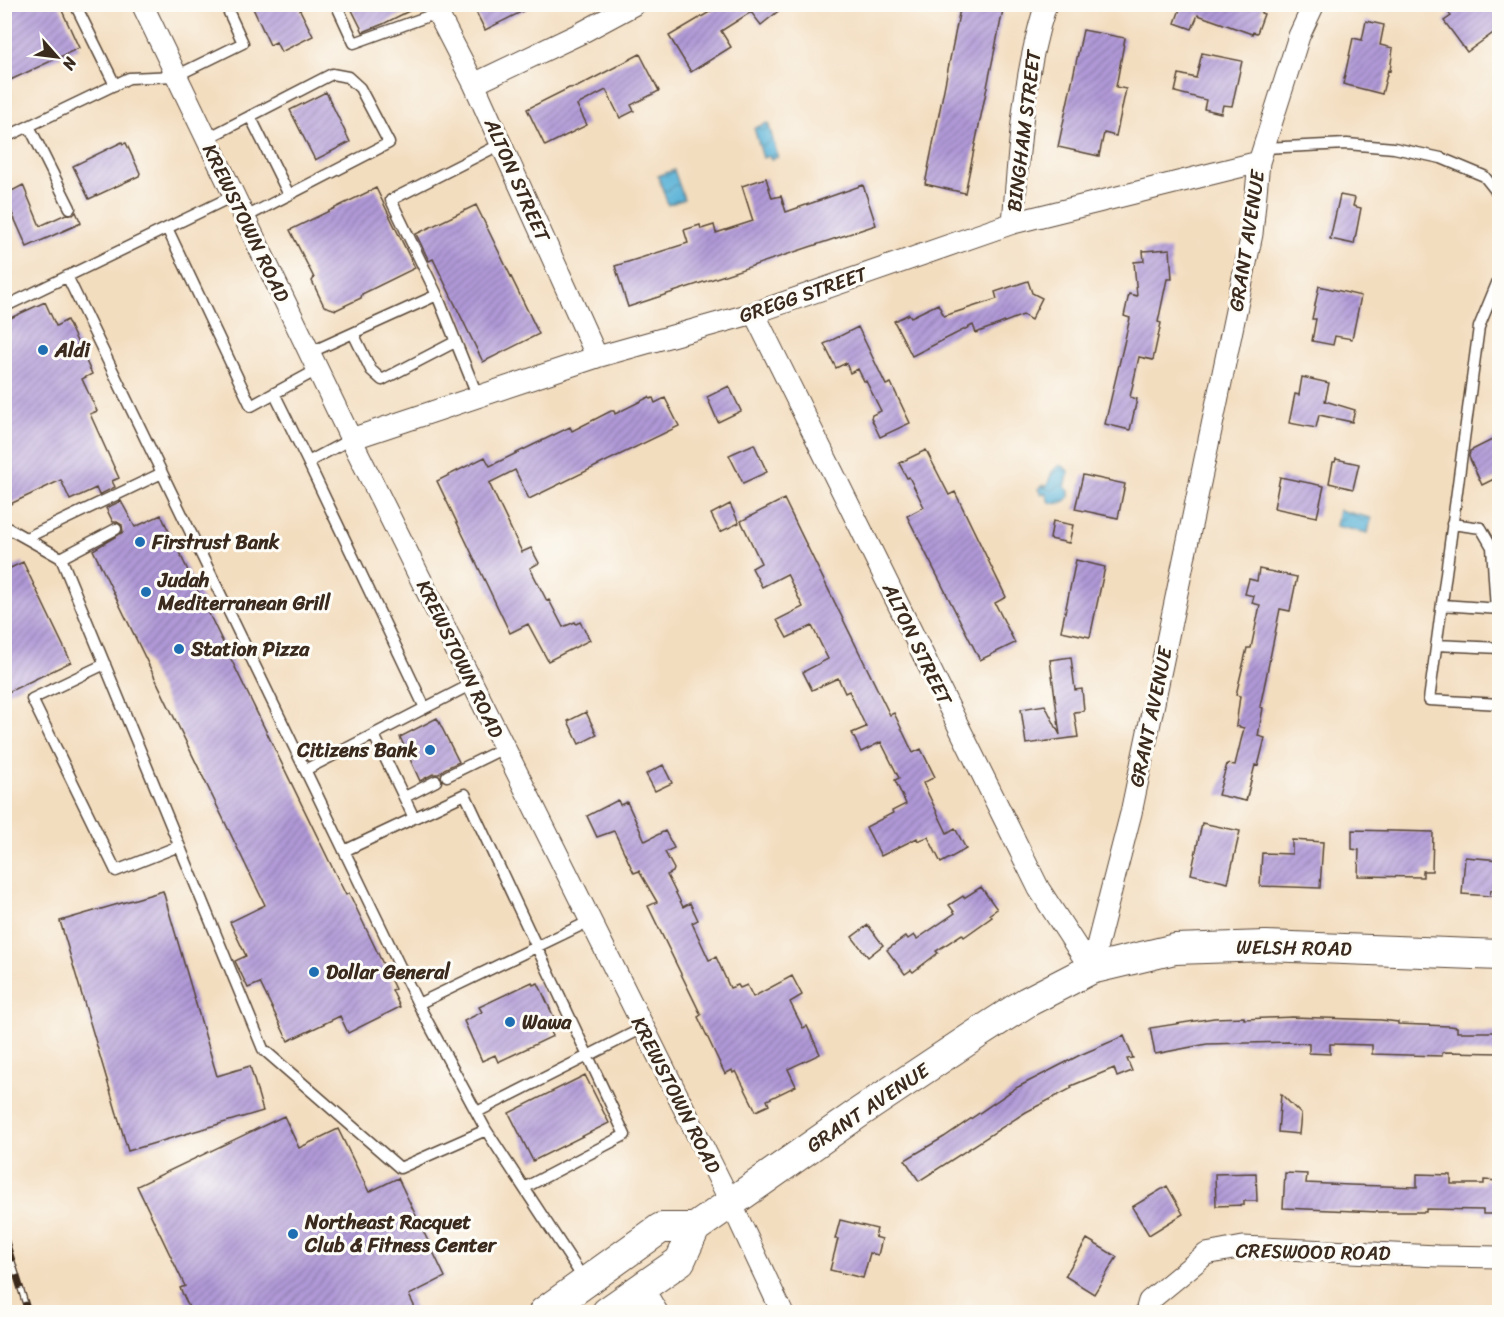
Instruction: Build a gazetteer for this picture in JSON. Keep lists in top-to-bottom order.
{
  "streets": {
    "main road": ["GRANT AVENUE", "WELSH ROAD"],
    "street": [
      "BINGHAM STREET",
      "ALTON STREET",
      "KREWSTOWN ROAD",
      "GREGG STREET",
      "CRESWOOD ROAD"
    ]
  },
  "crossings": [
    ["BINGHAM STREET", "GREGG STREET"],
    ["ALTON STREET", "GRANT AVENUE"],
    ["ALTON STREET", "GREGG STREET"],
    ["ALTON STREET", "WELSH ROAD"],
    ["KREWSTOWN ROAD", "GRANT AVENUE"],
    ["KREWSTOWN ROAD", "GREGG STREET"],
    ["GRANT AVENUE", "GREGG STREET"],
    ["GRANT AVENUE", "WELSH ROAD"]
  ],
  "places": [
    "Aldi",
    "Firstrust Bank",
    "Judah Mediterranean Grill",
    "Station Pizza",
    "Citizens Bank",
    "Dollar General",
    "Wawa",
    "Northeast Racquet Club & Fitness Center"
  ],
  "north": "bottom right"
}
